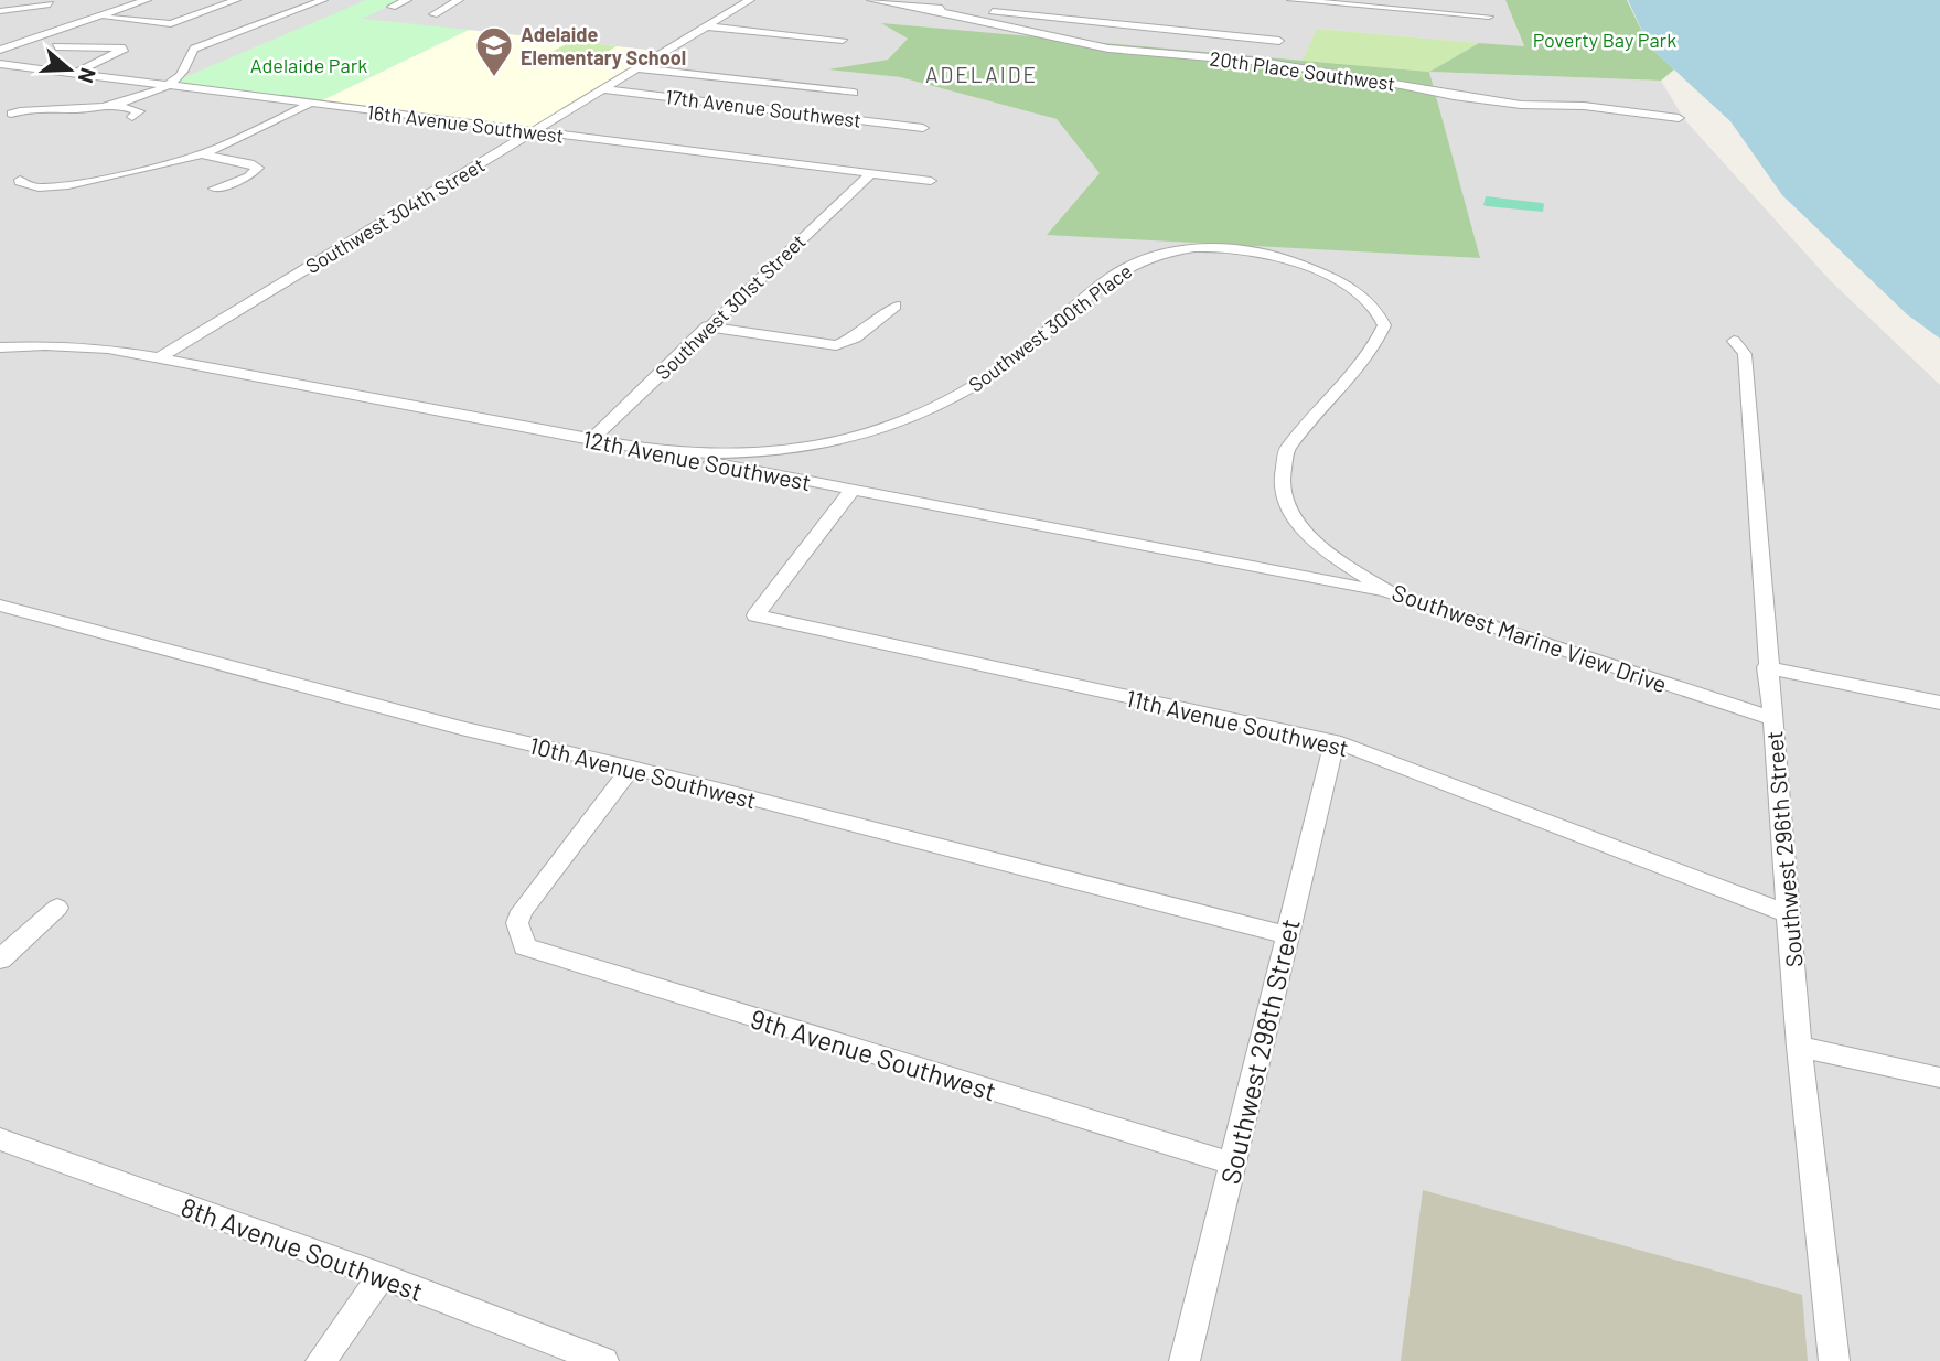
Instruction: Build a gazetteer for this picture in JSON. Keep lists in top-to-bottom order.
{
  "streets": {
    "street": [
      "20th Place Southwest",
      "17th Avenue Southwest",
      "16th Avenue Southwest",
      "Southwest 304th Street",
      "Southwest 301st Street",
      "Southwest 300th Place",
      "12th Avenue Southwest",
      "Southwest Marine View Drive",
      "11th Avenue Southwest",
      "10th Avenue Southwest",
      "Southwest 296th Street",
      "Southwest 298th Street",
      "9th Avenue Southwest",
      "8th Avenue Southwest"
    ]
  },
  "crossings": [
    ["17th Avenue Southwest", "Southwest 304th Street"],
    ["16th Avenue Southwest", "Southwest 304th Street"],
    ["16th Avenue Southwest", "Southwest 301st Street"],
    ["Southwest 304th Street", "12th Avenue Southwest"],
    ["Southwest 301st Street", "12th Avenue Southwest"],
    ["Southwest 300th Place", "12th Avenue Southwest"],
    ["Southwest 300th Place", "Southwest Marine View Drive"],
    ["12th Avenue Southwest", "Southwest Marine View Drive"],
    ["12th Avenue Southwest", "11th Avenue Southwest"],
    ["Southwest Marine View Drive", "Southwest 296th Street"],
    ["11th Avenue Southwest", "Southwest 296th Street"],
    ["11th Avenue Southwest", "Southwest 298th Street"],
    ["10th Avenue Southwest", "Southwest 298th Street"],
    ["10th Avenue Southwest", "9th Avenue Southwest"],
    ["Southwest 298th Street", "9th Avenue Southwest"]
  ],
  "districts": ["ADELAIDE"],
  "parks": ["Poverty Bay Park", "Adelaide Park"],
  "places": {
    "school or university": ["Adelaide Elementary School"]
  },
  "north": "right"
}
